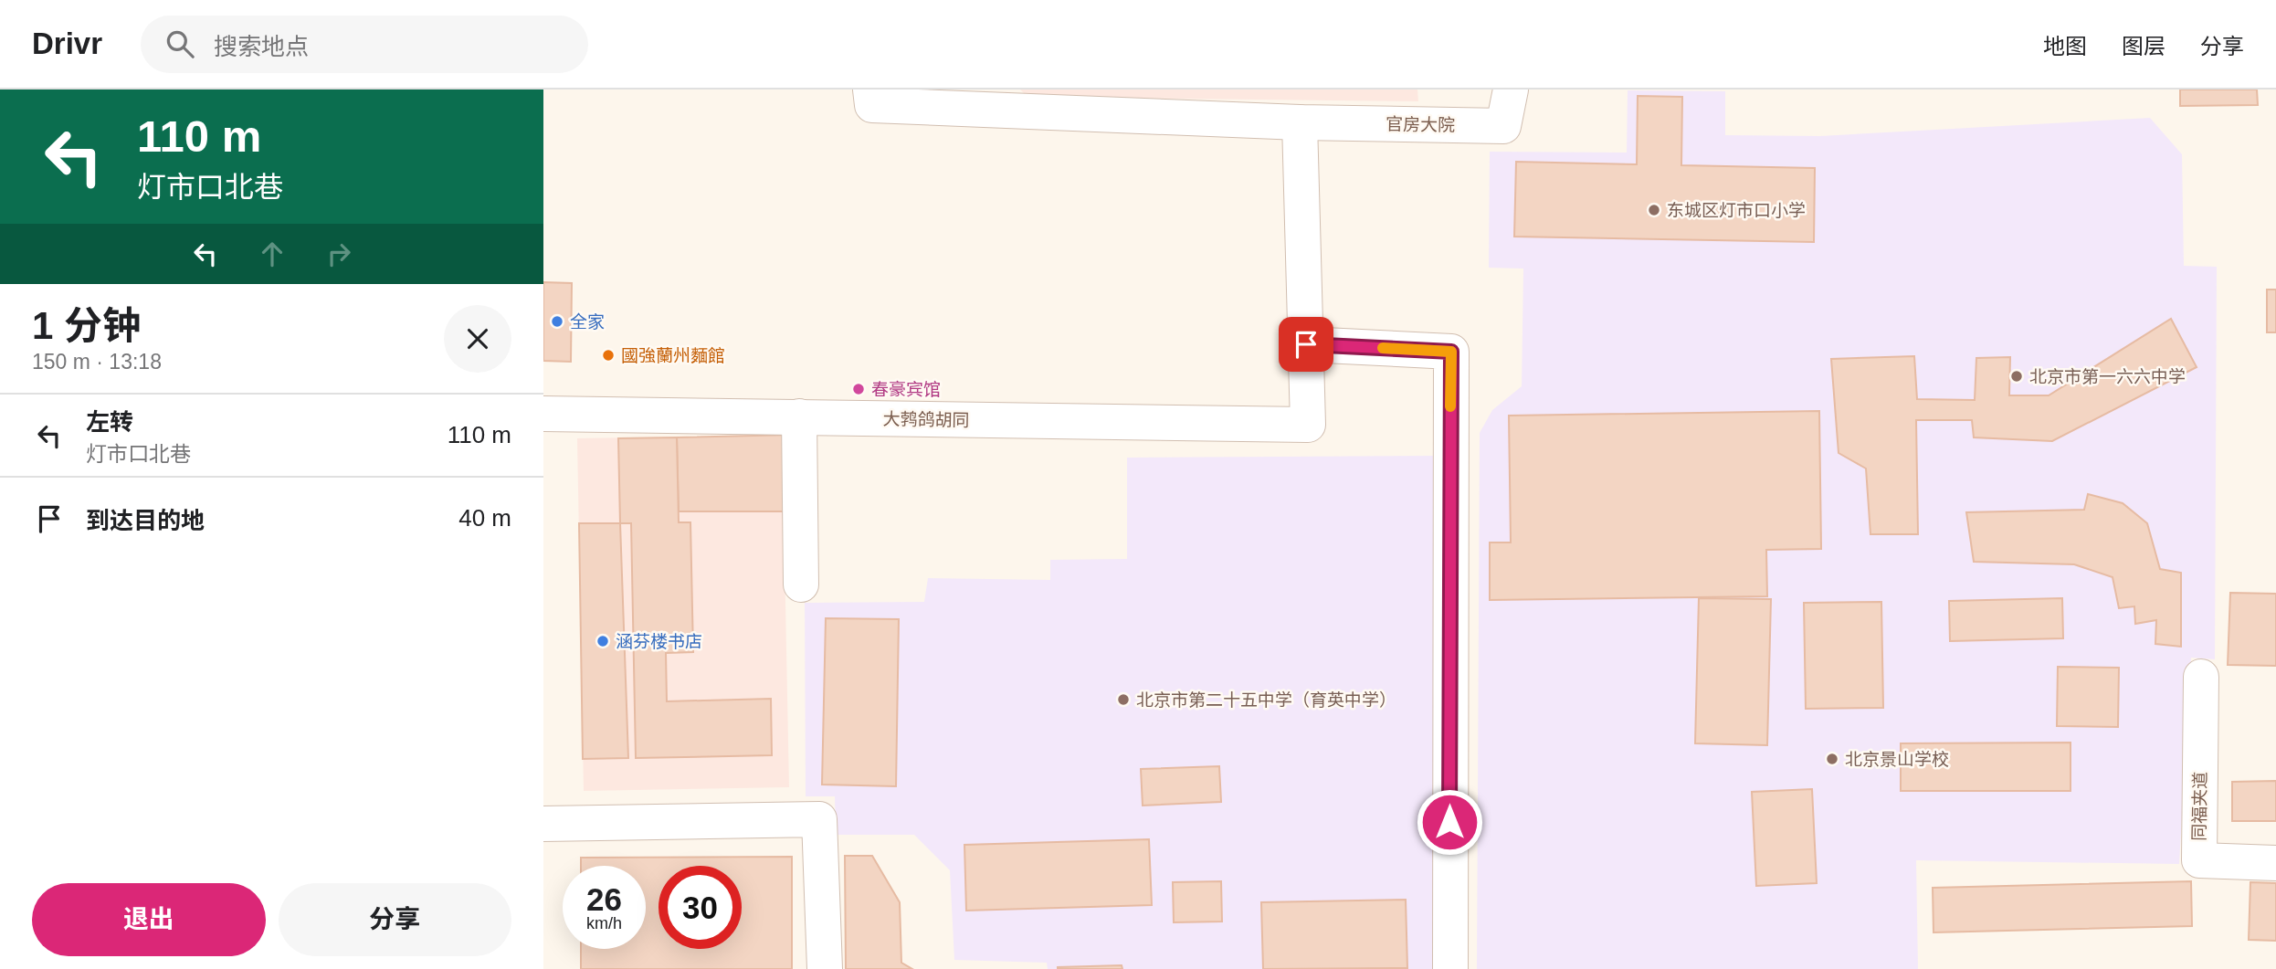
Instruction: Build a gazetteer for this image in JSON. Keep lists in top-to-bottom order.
{
  "streets": {
    "street": ["官房大院", "大鹁鸽胡同", "同福夹道"]
  },
  "places": [
    "东城区灯市口小学",
    "全家",
    "國強蘭州麵館",
    "北京市第一六六中学",
    "春豪宾馆",
    "涵芬楼书店",
    "北京市第二十五中学（育英中学）",
    "北京景山学校"
  ],
  "page": {
    "header": "Drivr",
    "search": "搜索地点",
    "nav": ["地图", "图层", "分享"],
    "turn": ["110 m", "灯市口北巷"],
    "heading": ["1 分钟", "150 m · 13:18"],
    "list": [
      {
        "name": "左转",
        "note": "灯市口北巷",
        "value": "110 m"
      },
      {
        "name": "到达目的地",
        "value": "40 m"
      }
    ],
    "speed": "26 km/h",
    "limit": "30",
    "buttons": ["退出", "分享"]
  }
}
